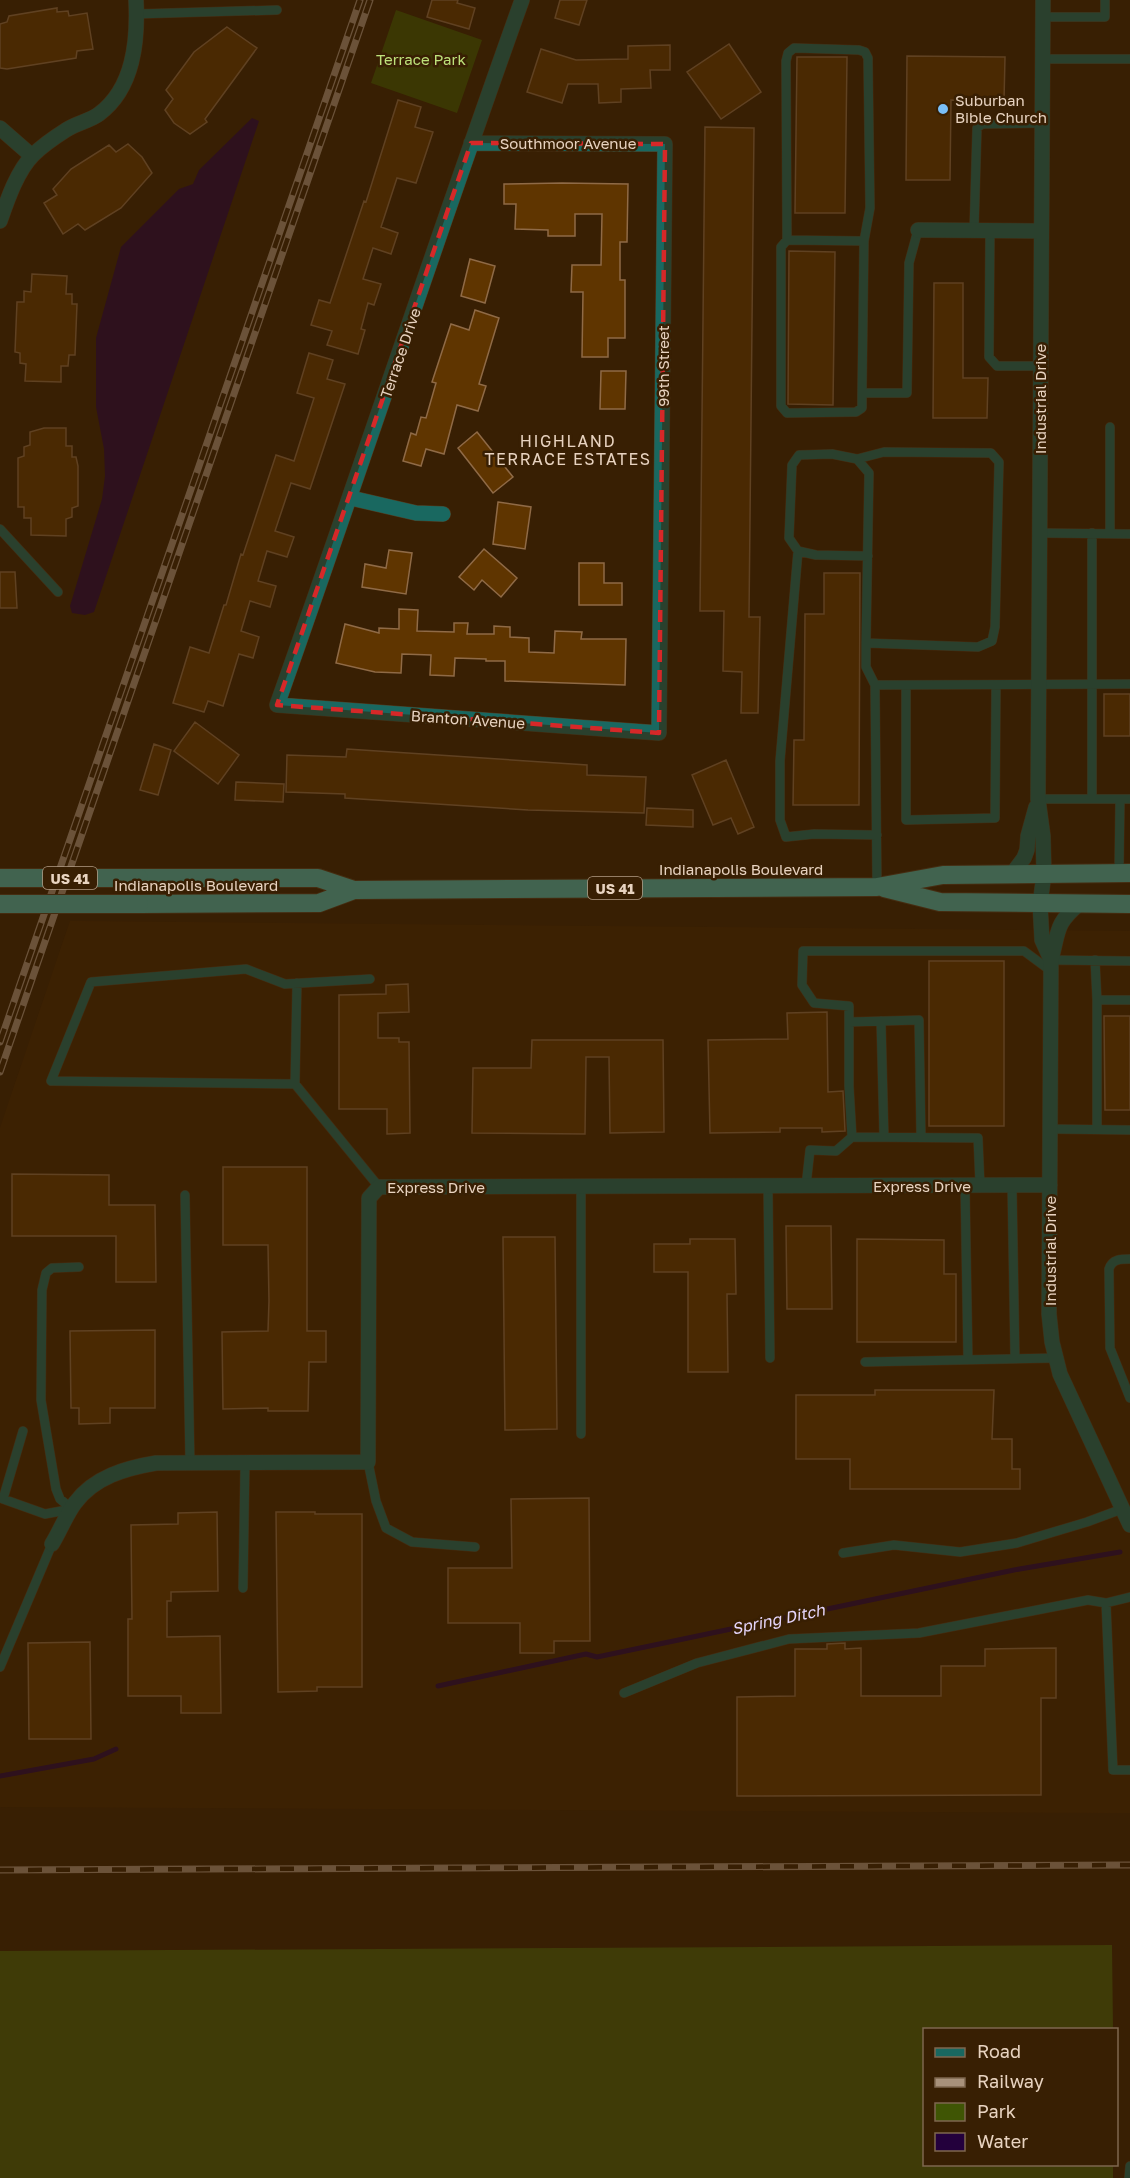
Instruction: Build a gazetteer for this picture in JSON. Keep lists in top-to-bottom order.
{
  "streets": {
    "highway": ["Indianapolis Boulevard", "US 41"],
    "street": [
      "Southmoor Avenue",
      "Terrace Drive",
      "99th Street",
      "Industrial Drive",
      "Branton Avenue",
      "Express Drive"
    ]
  },
  "crossings": [
    ["Southmoor Avenue", "Terrace Drive"],
    ["Southmoor Avenue", "99th Street"],
    ["Terrace Drive", "Branton Avenue"],
    ["99th Street", "Branton Avenue"],
    ["Industrial Drive", "Indianapolis Boulevard"],
    ["Industrial Drive", "Express Drive"]
  ],
  "districts": ["HIGHLAND TERRACE ESTATES"],
  "water": ["Spring Ditch"],
  "parks": ["Terrace Park"],
  "places": ["Suburban Bible Church"],
  "legend": [
    "Road",
    "Railway",
    "Park",
    "Water"
  ]
}
